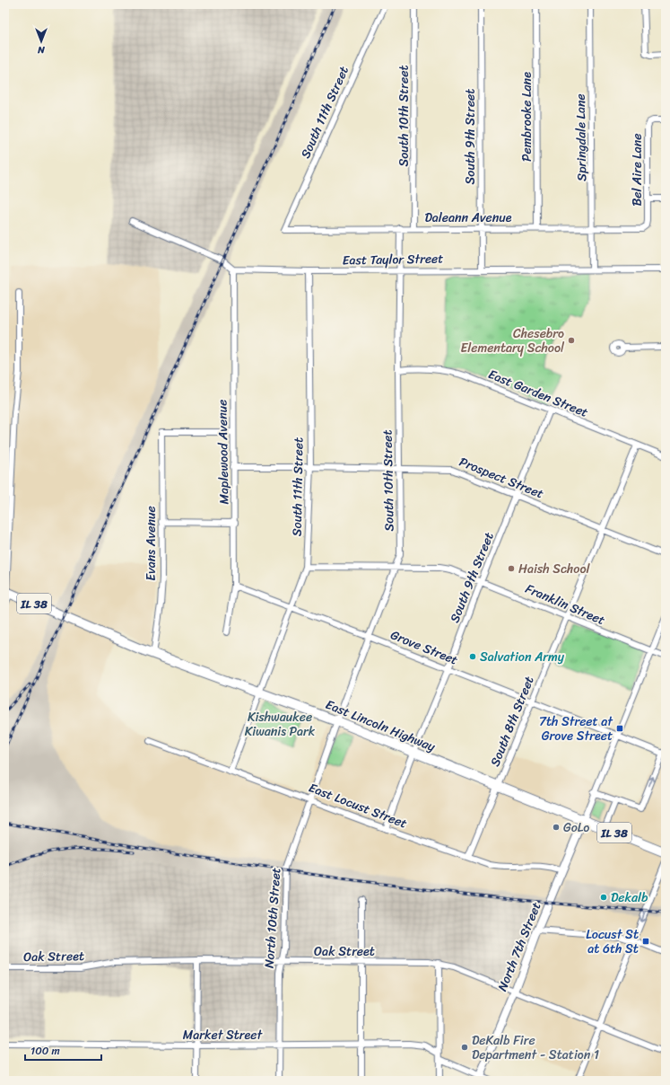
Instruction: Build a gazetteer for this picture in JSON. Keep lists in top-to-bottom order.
{
  "streets": {
    "main road": ["IL 38", "East Lincoln Highway"],
    "street": [
      "South 11th Street",
      "South 10th Street",
      "Pembrooke Lane",
      "South 9th Street",
      "Springdale Lane",
      "Bel Aire Lane",
      "Daleann Avenue",
      "East Taylor Street",
      "East Garden Street",
      "Maplewood Avenue",
      "Prospect Street",
      "Evans Avenue",
      "Franklin Street",
      "Grove Street",
      "South 8th Street",
      "East Locust Street",
      "North 10th Street",
      "North 7th Street",
      "Oak Street",
      "Market Street"
    ]
  },
  "crossings": [
    ["South 11th Street", "Daleann Avenue"],
    ["South 11th Street", "East Taylor Street"],
    ["South 11th Street", "Prospect Street"],
    ["South 11th Street", "Franklin Street"],
    ["South 11th Street", "Grove Street"],
    ["South 11th Street", "East Lincoln Highway"],
    ["South 11th Street", "East Locust Street"],
    ["South 10th Street", "Daleann Avenue"],
    ["South 10th Street", "East Taylor Street"],
    ["South 10th Street", "East Garden Street"],
    ["South 10th Street", "Prospect Street"],
    ["South 10th Street", "Franklin Street"],
    ["South 10th Street", "Grove Street"],
    ["South 10th Street", "East Lincoln Highway"],
    ["South 10th Street", "North 10th Street"],
    ["Pembrooke Lane", "Daleann Avenue"],
    ["South 9th Street", "Daleann Avenue"],
    ["South 9th Street", "East Taylor Street"],
    ["South 9th Street", "East Garden Street"],
    ["South 9th Street", "Prospect Street"],
    ["South 9th Street", "Franklin Street"],
    ["South 9th Street", "Grove Street"],
    ["South 9th Street", "East Lincoln Highway"],
    ["South 9th Street", "East Locust Street"],
    ["Springdale Lane", "Daleann Avenue"],
    ["Springdale Lane", "East Taylor Street"],
    ["Bel Aire Lane", "Daleann Avenue"],
    ["East Taylor Street", "Maplewood Avenue"],
    ["East Garden Street", "South 8th Street"],
    ["Maplewood Avenue", "Prospect Street"],
    ["Maplewood Avenue", "Evans Avenue"],
    ["Maplewood Avenue", "Grove Street"],
    ["Prospect Street", "South 8th Street"],
    ["Evans Avenue", "East Lincoln Highway"],
    ["Franklin Street", "South 8th Street"],
    ["Grove Street", "South 8th Street"],
    ["South 8th Street", "East Lincoln Highway"],
    ["South 8th Street", "East Locust Street"],
    ["East Lincoln Highway", "North 10th Street"],
    ["East Lincoln Highway", "North 7th Street"],
    ["East Locust Street", "North 10th Street"],
    ["East Locust Street", "North 7th Street"],
    ["North 10th Street", "Oak Street"],
    ["North 10th Street", "Market Street"],
    ["North 7th Street", "Oak Street"]
  ],
  "parks": ["Kishwaukee Kiwanis Park"],
  "places": {
    "other": [
      "Chesebro Elementary School",
      "Haish School",
      "Salvation Army",
      "GoLo",
      "Dekalb",
      "DeKalb Fire Department - Station 1"
    ],
    "transit": ["7th Street at Grove Street", "Locust St at 6th St"]
  },
  "scale_bar": "100 m",
  "north": "bottom"
}
